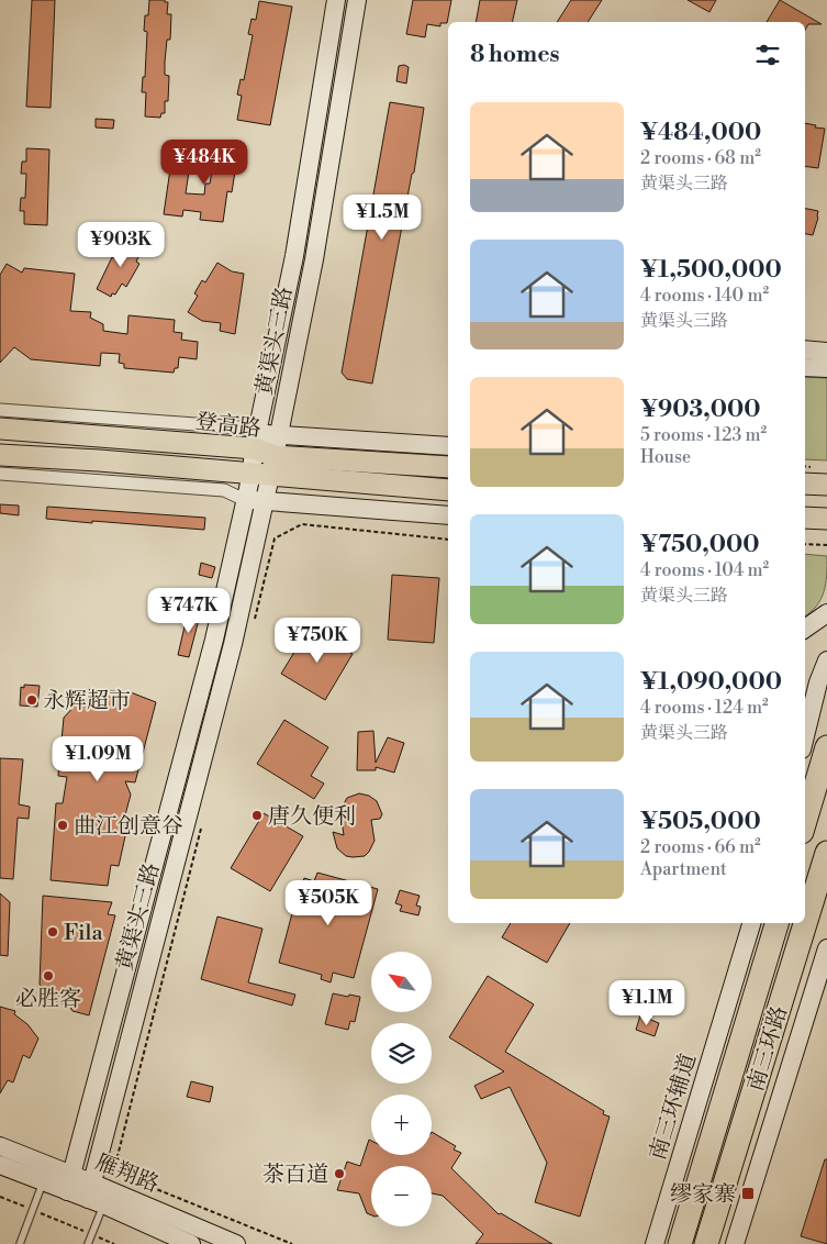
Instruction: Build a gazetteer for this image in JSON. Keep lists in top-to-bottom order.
{
  "streets": {
    "highway": ["南三环路"],
    "main road": ["登高路"],
    "street": ["黄渠头三路", "南三环辅道", "雁翔路"]
  },
  "crossings": [
    ["黄渠头三路", "登高路"],
    ["黄渠头三路", "雁翔路"]
  ],
  "places": {
    "other": [
      "永辉超市",
      "唐久便利",
      "曲江创意谷",
      "Fila",
      "必胜客",
      "茶百道"
    ],
    "transit": ["缪家寨"]
  },
  "north": "top left",
  "page": {
    "heading": "8 homes",
    "list": [
      {
        "name": "¥484,000",
        "note": "2 rooms · 68 m² · 黄渠头三路"
      },
      {
        "name": "¥1,500,000",
        "note": "4 rooms · 140 m² · 黄渠头三路"
      },
      {
        "name": "¥903,000",
        "note": "5 rooms · 123 m² · House"
      },
      {
        "name": "¥750,000",
        "note": "4 rooms · 104 m² · 黄渠头三路"
      },
      {
        "name": "¥1,090,000",
        "note": "4 rooms · 124 m² · 黄渠头三路"
      },
      {
        "name": "¥505,000",
        "note": "2 rooms · 66 m² · Apartment"
      }
    ],
    "price": [
      "¥484K",
      "¥1.5M",
      "¥903K",
      "¥747K",
      "¥750K",
      "¥1.09M",
      "¥505K",
      "¥1.1M"
    ],
    "map_buttons": ["+", "−"]
  }
}
